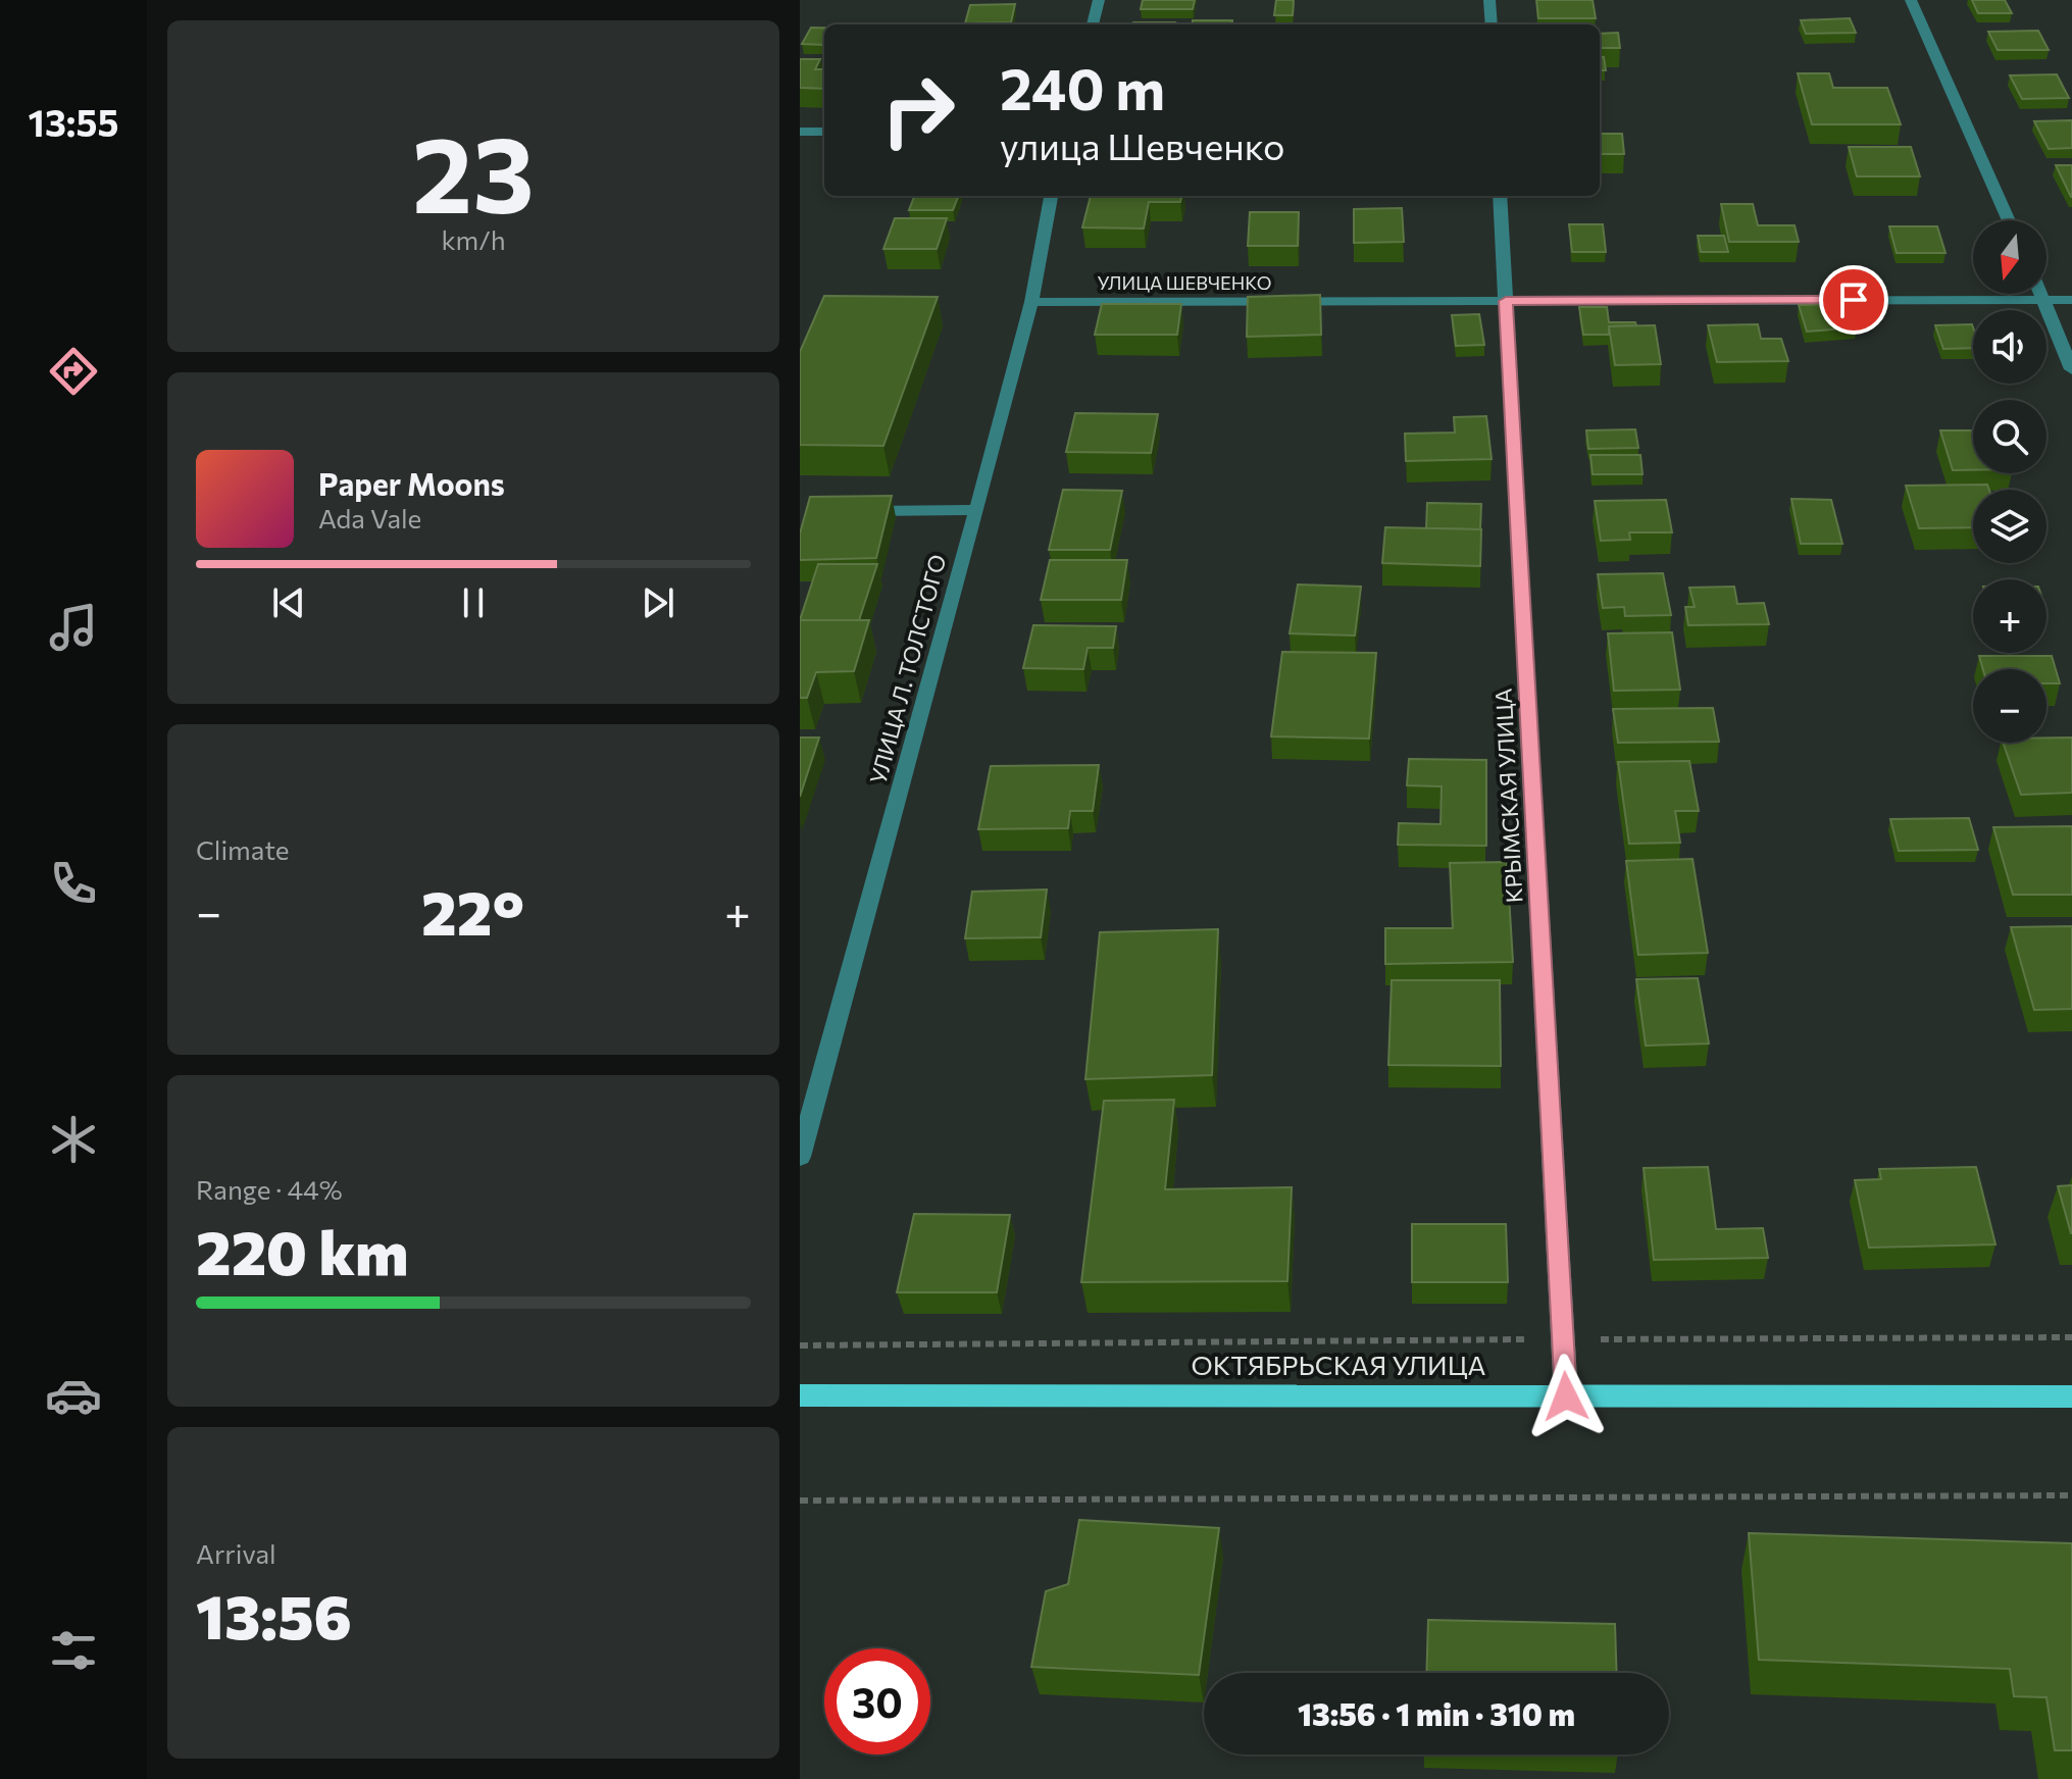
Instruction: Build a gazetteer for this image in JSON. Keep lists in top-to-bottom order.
{
  "streets": {
    "main road": ["ОКТЯБРЬСКАЯ УЛИЦА"],
    "street": ["УЛИЦА ШЕВЧЕНКО", "УЛИЦА Л. ТОЛСТОГО", "КРЫМСКАЯ УЛИЦА"]
  },
  "crossings": [
    ["УЛИЦА ШЕВЧЕНКО", "УЛИЦА Л. ТОЛСТОГО"],
    ["УЛИЦА ШЕВЧЕНКО", "КРЫМСКАЯ УЛИЦА"],
    ["КРЫМСКАЯ УЛИЦА", "ОКТЯБРЬСКАЯ УЛИЦА"]
  ],
  "north": "bottom",
  "page": {
    "tabs": "13:55",
    "tile": [
      ["23", "km/h"],
      "Climate",
      ["Range · 44%", "220 km"],
      ["Arrival", "13:56"]
    ],
    "turn": ["240 m", "улица Шевченко"],
    "map_buttons": ["+", "−"],
    "song": ["Paper Moons", "Ada Vale"],
    "heat": ["−", "22°", "+"],
    "limit": "30",
    "trip": "13:56 · 1 min · 310 m"
  }
}
